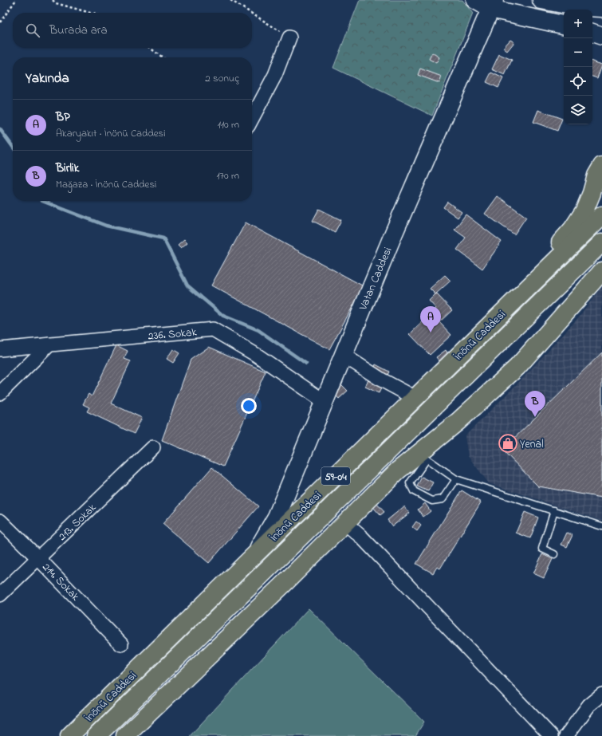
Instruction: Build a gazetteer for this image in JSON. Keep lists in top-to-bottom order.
{
  "streets": {
    "main road": ["Vatan Caddesi", "İnönü Caddesi", "59-04"],
    "street": ["236. Sokak", "213. Sokak", "214. Sokak"]
  },
  "crossings": [
    ["Vatan Caddesi", "236. Sokak"],
    ["Vatan Caddesi", "İnönü Caddesi"],
    ["213. Sokak", "214. Sokak"]
  ],
  "places": {
    "shop": ["Yenal"]
  },
  "page": {
    "map_buttons": ["+", "−"],
    "search": "Burada ara",
    "heading": ["Yakında", "2 sonuç"],
    "list": [
      {
        "mark": "A",
        "name": "BP",
        "note": "Akaryakıt · İnönü Caddesi",
        "value": "110 m"
      },
      {
        "mark": "B",
        "name": "Birlik",
        "note": "Mağaza · İnönü Caddesi",
        "value": "170 m"
      }
    ],
    "pins": ["A", "B"]
  }
}
